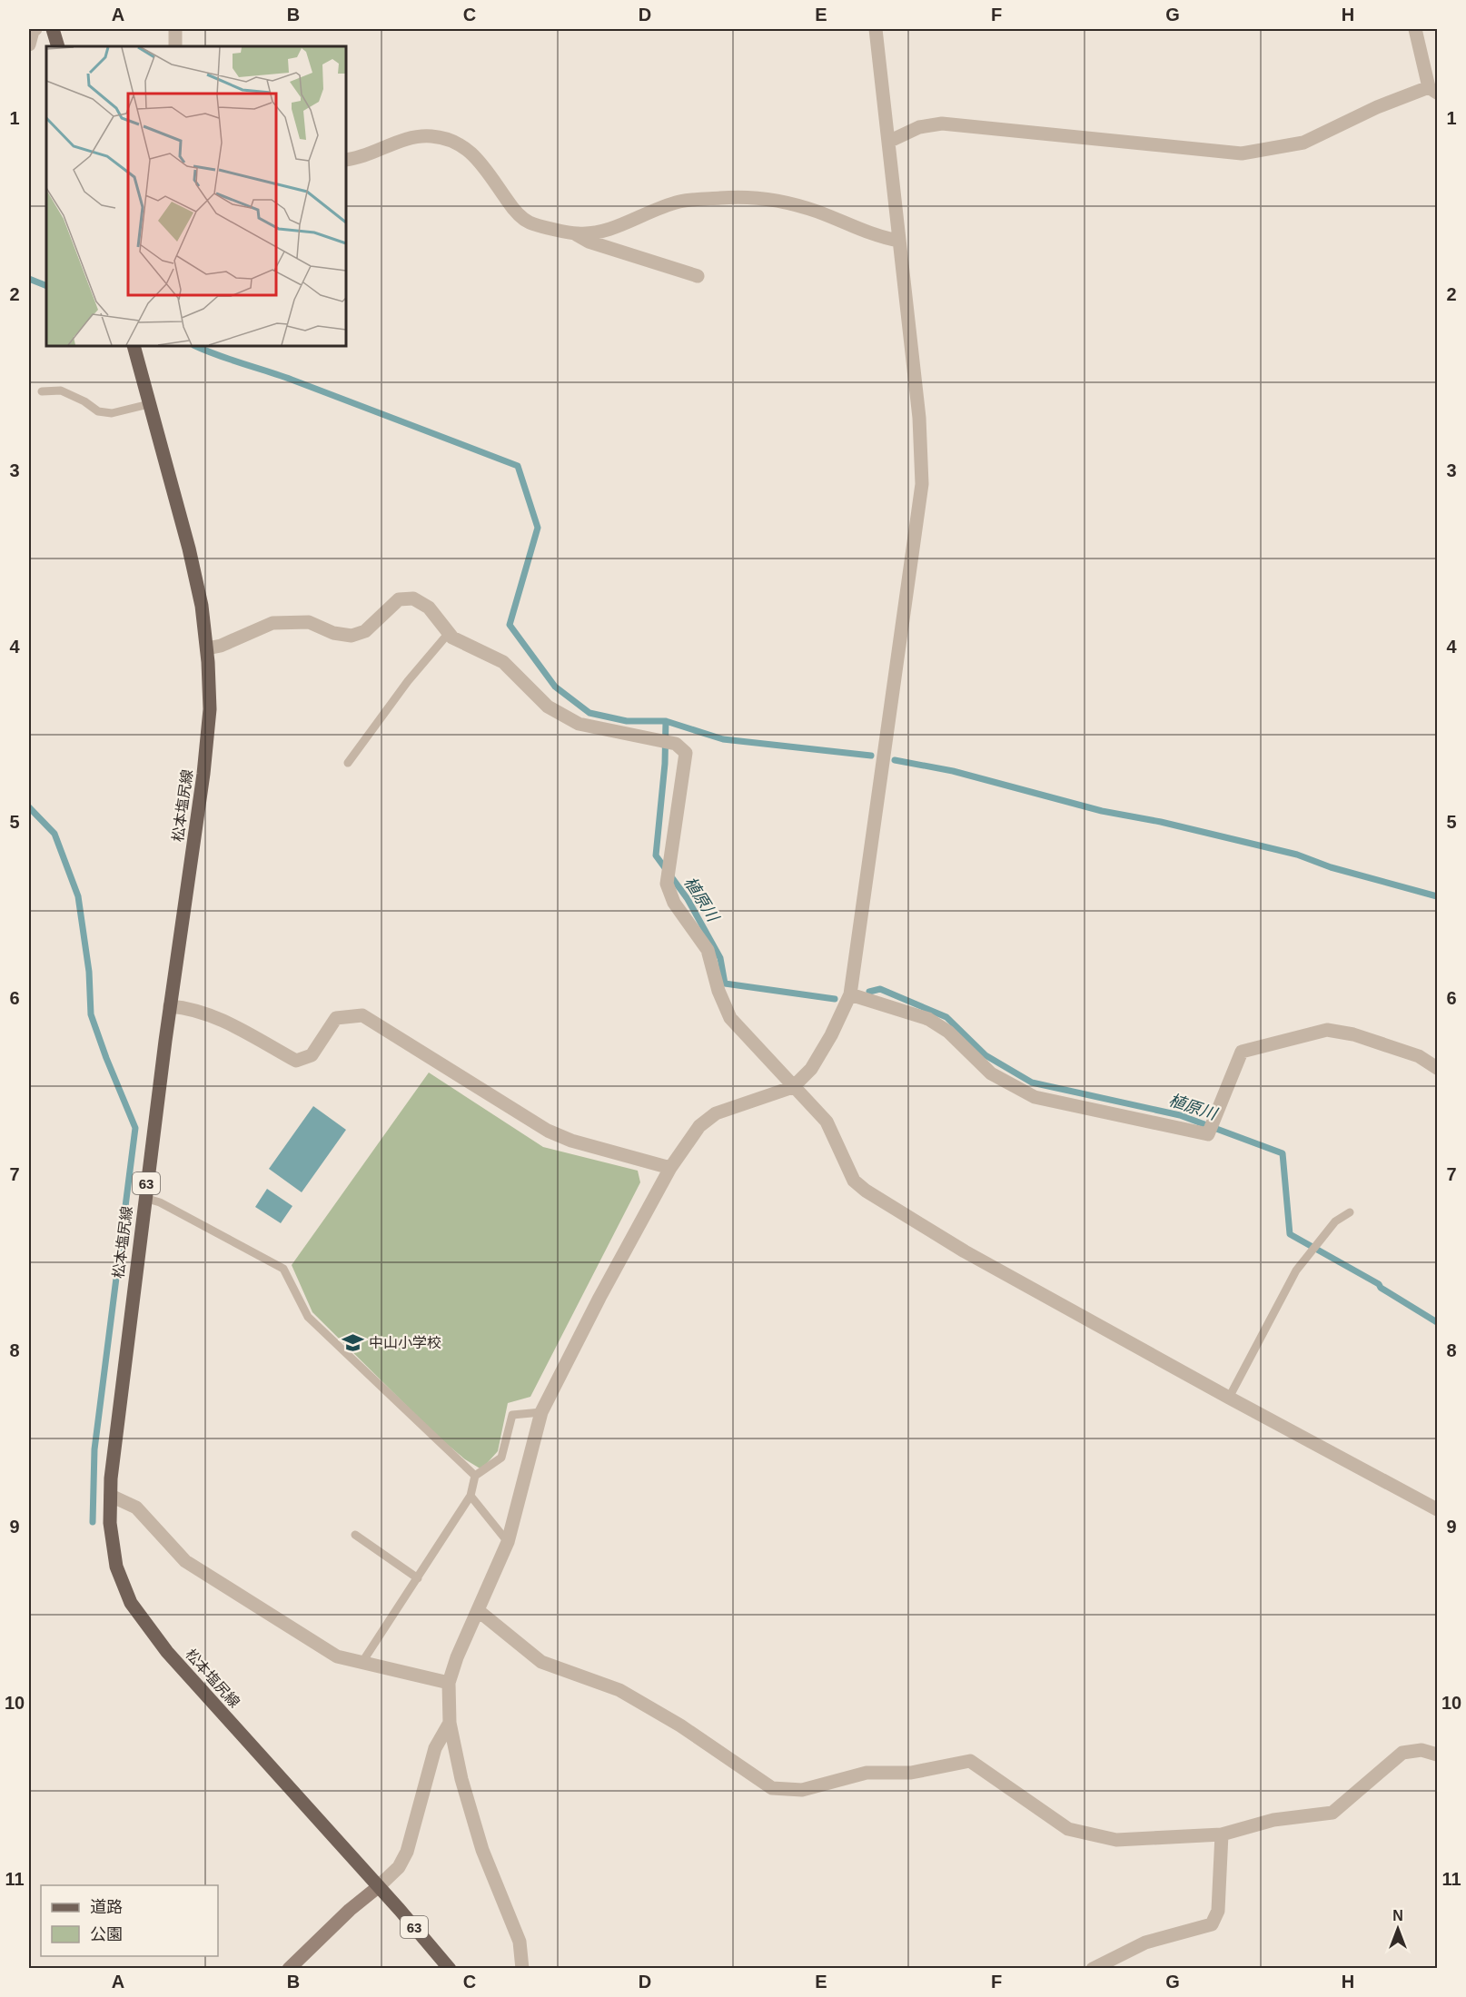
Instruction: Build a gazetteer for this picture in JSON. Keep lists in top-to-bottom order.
{
  "streets": {
    "main road": ["松本塩尻線", "63"]
  },
  "water": ["植原川"],
  "places": {
    "school or university": ["中山小学校"]
  },
  "legend": ["道路", "公園"],
  "north": "top",
  "grid": {
    "columns": [
      "A",
      "B",
      "C",
      "D",
      "E",
      "F",
      "G",
      "H"
    ],
    "rows": [
      "1",
      "2",
      "3",
      "4",
      "5",
      "6",
      "7",
      "8",
      "9",
      "10",
      "11"
    ]
  }
}
